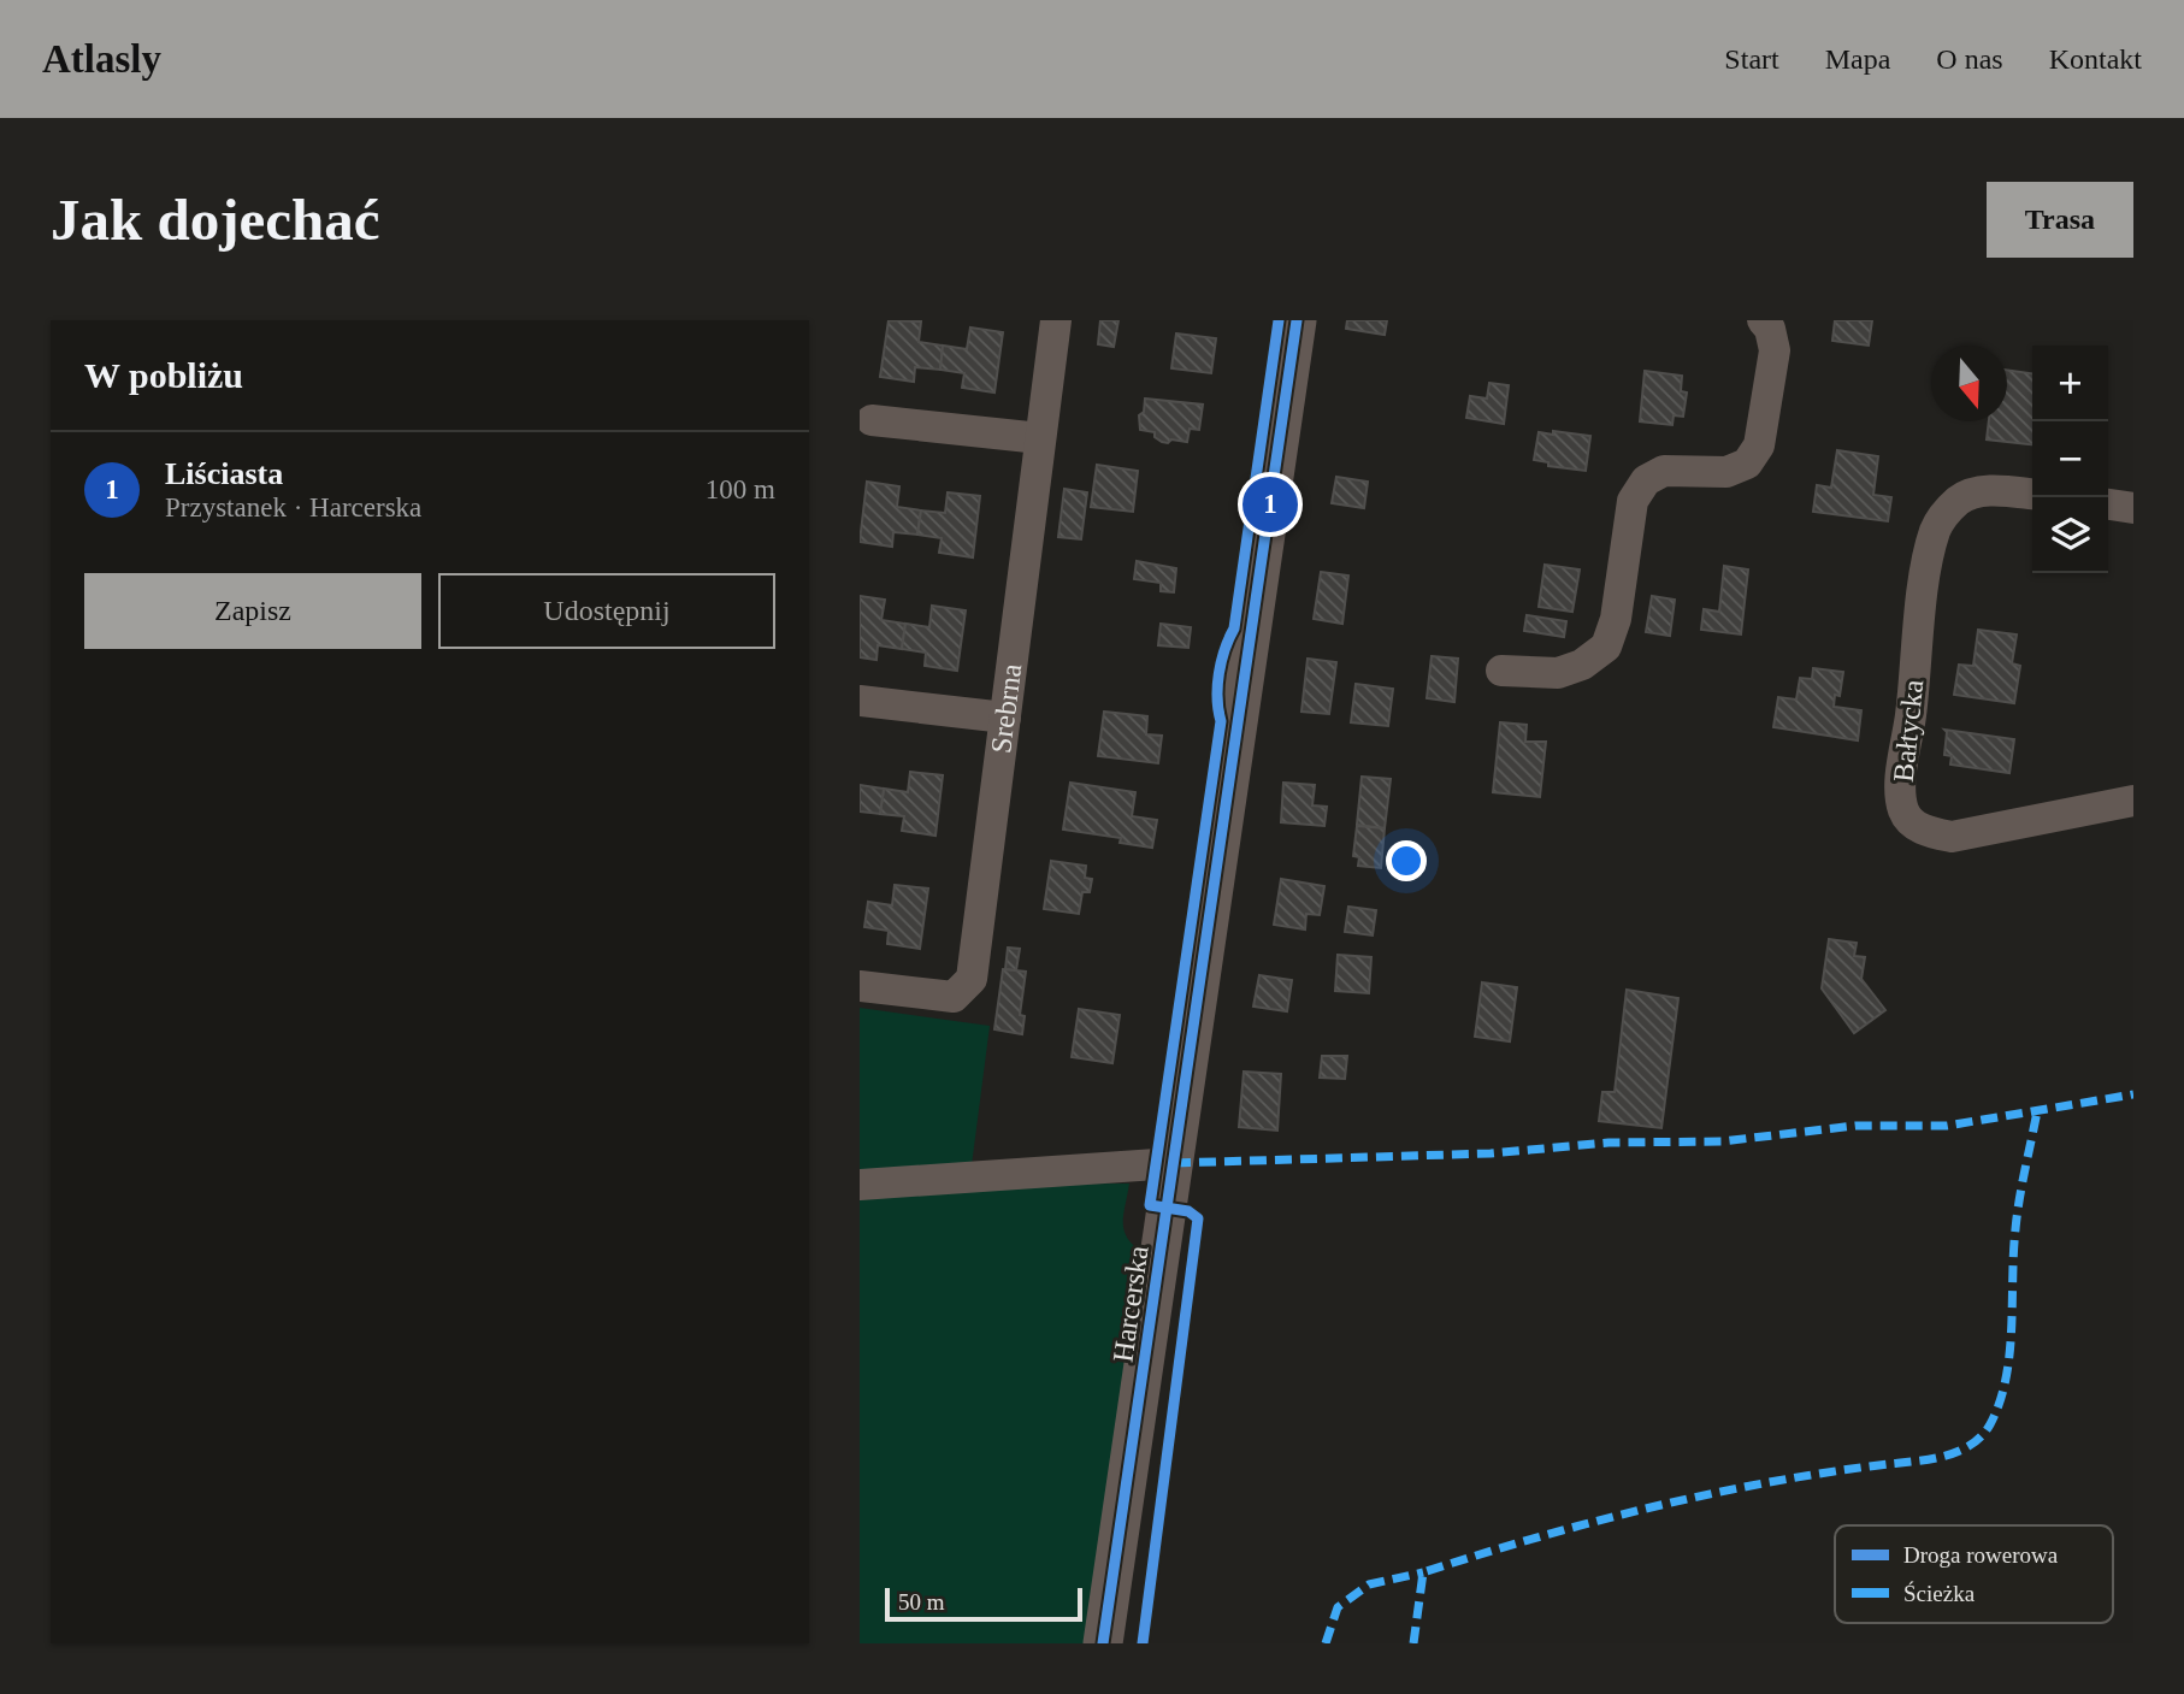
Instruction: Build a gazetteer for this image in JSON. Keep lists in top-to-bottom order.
{
  "streets": {
    "street": ["Srebrna", "Bałtycka", "Harcerska"]
  },
  "legend": ["Droga rowerowa", "Ścieżka"],
  "scale_bar": "50 m",
  "north": "bottom",
  "page": {
    "header": "Atlasly",
    "nav": [
      "Start",
      "Mapa",
      "O nas",
      "Kontakt"
    ],
    "buttons": [
      "Trasa",
      ["Zapisz", "Udostępnij"]
    ],
    "title": "Jak dojechać",
    "heading": "W pobliżu",
    "map_buttons": ["+", "−"],
    "list": [
      {
        "mark": "1",
        "name": "Liściasta",
        "note": "Przystanek · Harcerska",
        "value": "100 m"
      }
    ],
    "pins": "1",
    "scale": "50 m"
  }
}
